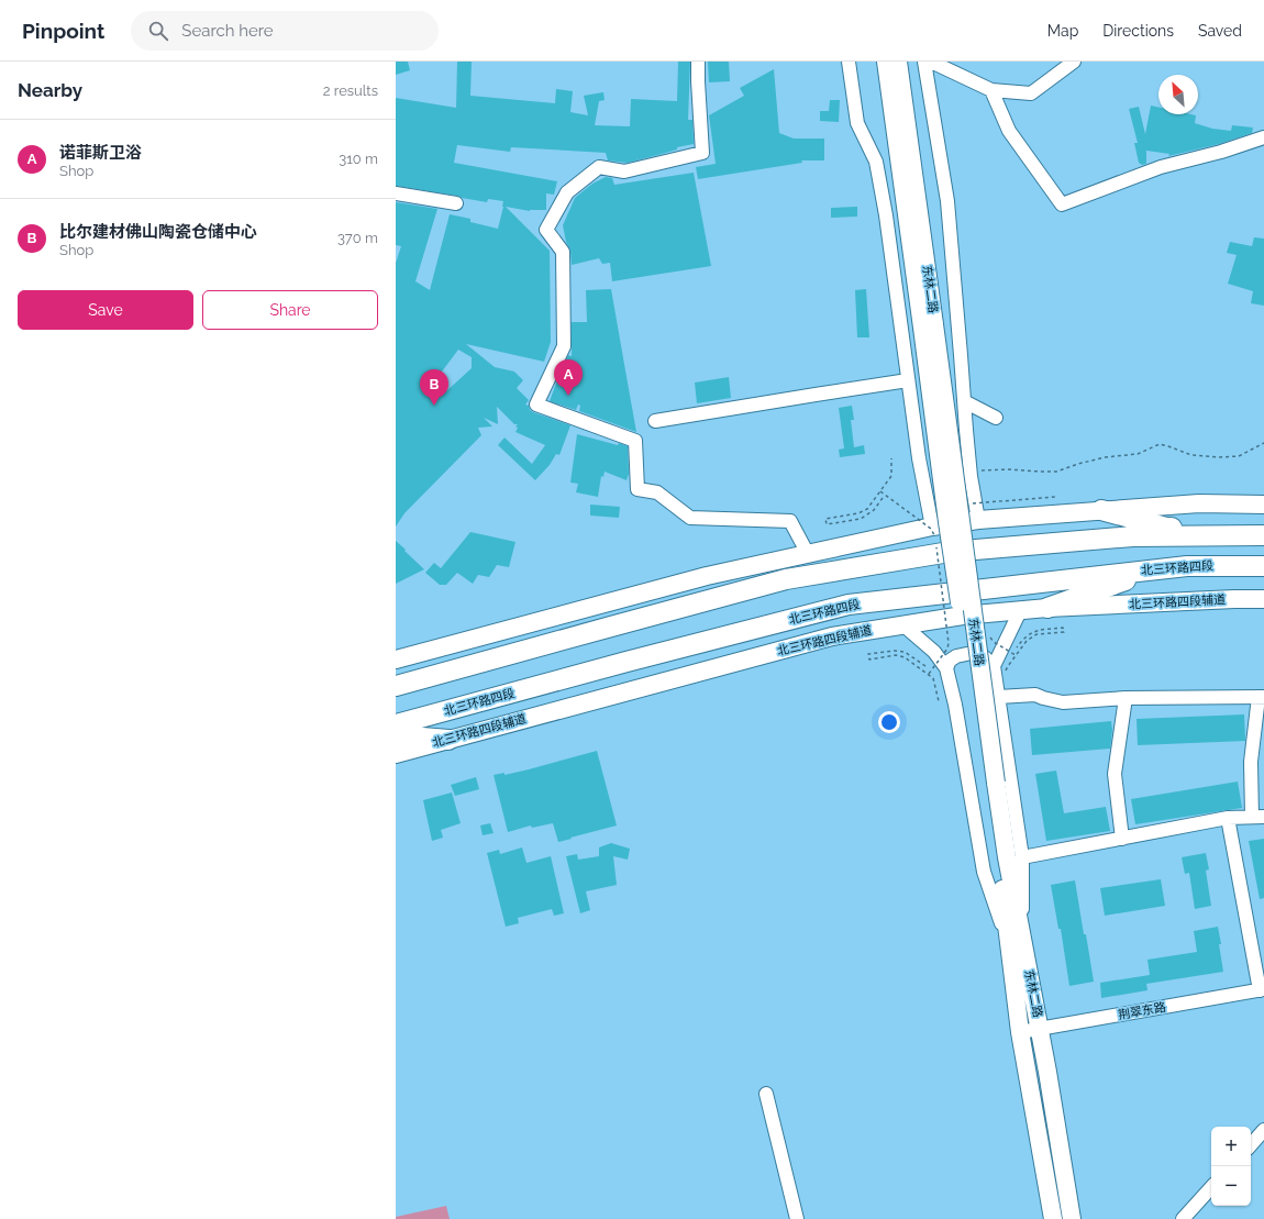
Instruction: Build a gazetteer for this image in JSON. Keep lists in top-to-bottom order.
{
  "streets": {
    "highway": ["北三环路四段"],
    "main road": ["东林二路", "北三环路四段辅道"],
    "street": ["荆翠东路"]
  },
  "crossings": [
    ["东林二路", "荆翠东路"]
  ],
  "north": "top left",
  "page": {
    "header": "Pinpoint",
    "search": "Search here",
    "nav": ["Map", "Directions", "Saved"],
    "heading": ["Nearby", "2 results"],
    "list": [
      {
        "mark": "A",
        "name": "诺菲斯卫浴",
        "note": "Shop",
        "value": "310 m"
      },
      {
        "mark": "B",
        "name": "比尔建材佛山陶瓷仓储中心",
        "note": "Shop",
        "value": "370 m"
      }
    ],
    "buttons": ["Save", "Share"],
    "pins": ["A", "B"],
    "map_buttons": ["+", "−"]
  }
}
